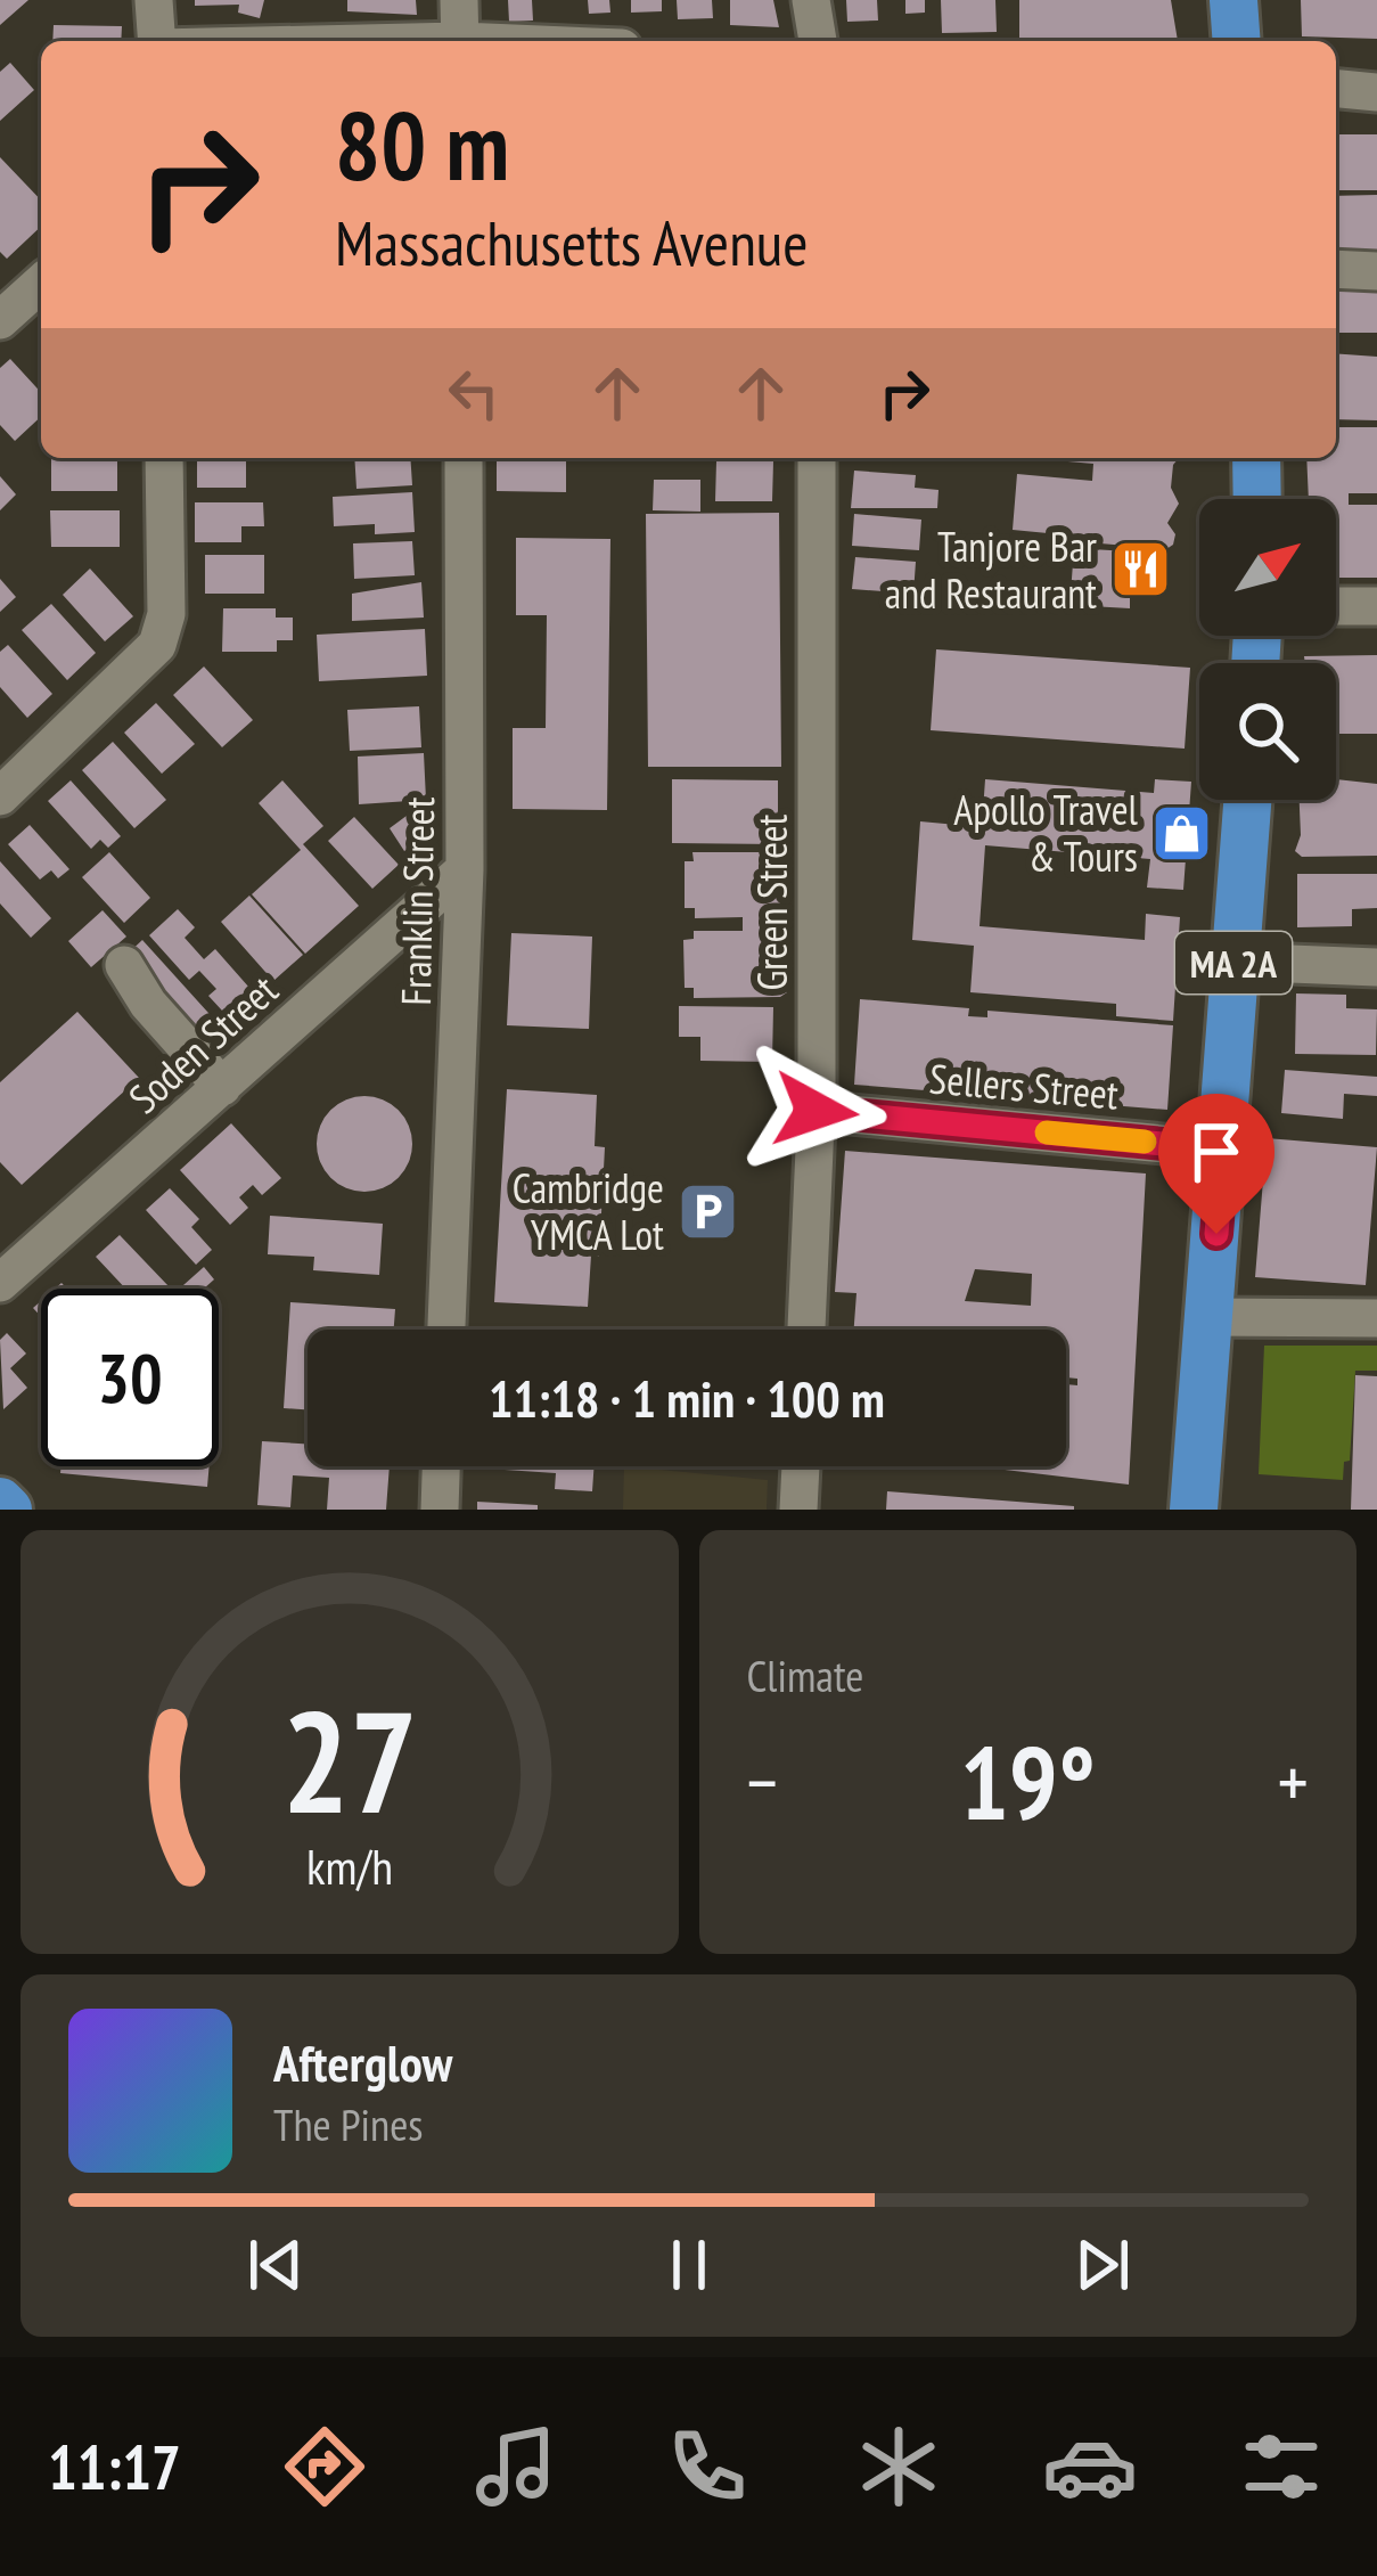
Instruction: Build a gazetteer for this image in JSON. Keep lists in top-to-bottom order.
{
  "streets": {
    "main road": ["MA 2A"],
    "street": [
      "Franklin Street",
      "Green Street",
      "Soden Street",
      "Sellers Street"
    ]
  },
  "crossings": [
    ["Franklin Street", "Soden Street"],
    ["Green Street", "Sellers Street"],
    ["MA 2A", "Sellers Street"]
  ],
  "places": {
    "restaurant": ["Tanjore Bar and Restaurant"],
    "shop": ["Apollo Travel & Tours"],
    "parking": ["Cambridge YMCA Lot"]
  },
  "north": "top right",
  "page": {
    "turn": ["80 m", "Massachusetts Avenue"],
    "limit": "30",
    "trip": "11:18 · 1 min · 100 m",
    "tile": "Climate",
    "heat": ["−", "19°", "+"],
    "song": ["Afterglow", "The Pines"],
    "tabs": "11:17",
    "gauge": ["27", "km/h"]
  }
}
